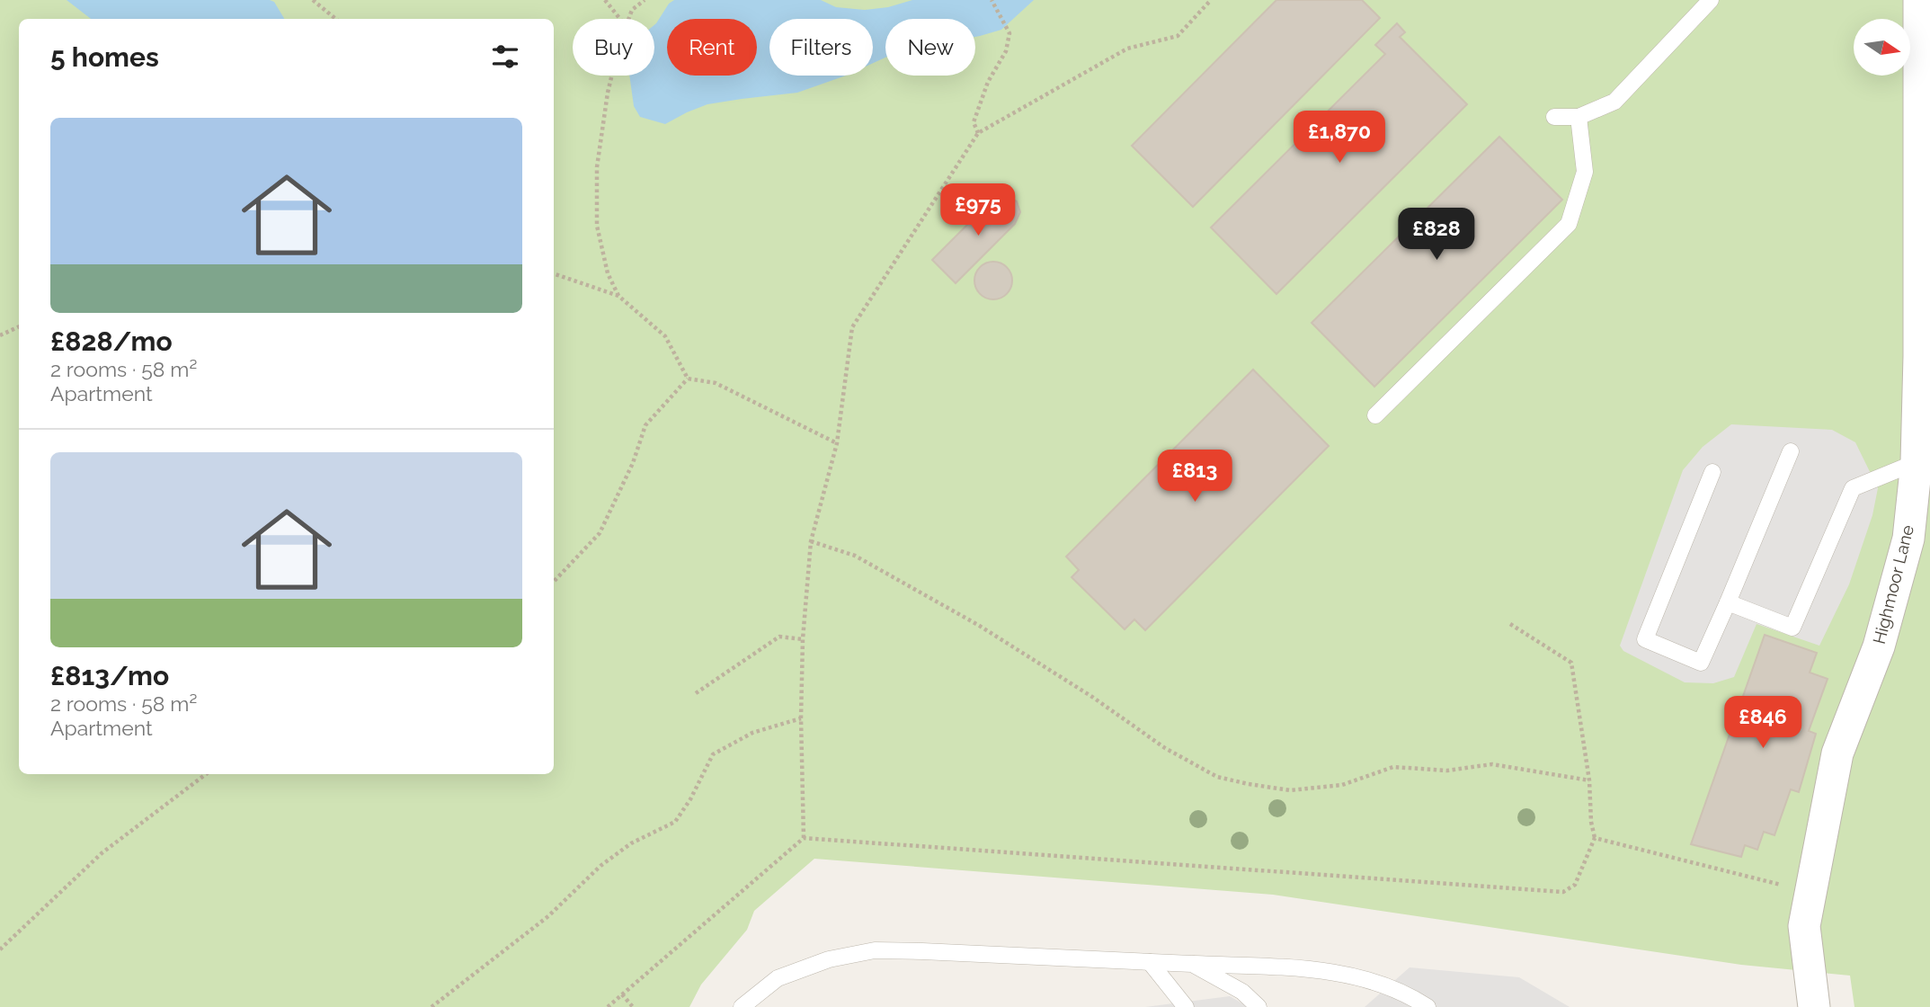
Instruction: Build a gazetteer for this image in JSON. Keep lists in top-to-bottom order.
{
  "streets": {
    "street": ["Highmoor Lane"]
  },
  "north": "right",
  "page": {
    "chip": [
      "Buy",
      "Rent",
      "Filters",
      "New"
    ],
    "heading": "5 homes",
    "list": [
      {
        "name": "£828/mo",
        "note": "2 rooms · 58 m² · Apartment"
      },
      {
        "name": "£813/mo",
        "note": "2 rooms · 58 m² · Apartment"
      }
    ],
    "price": [
      "£1,870",
      "£975",
      "£828",
      "£813",
      "£846"
    ]
  }
}
